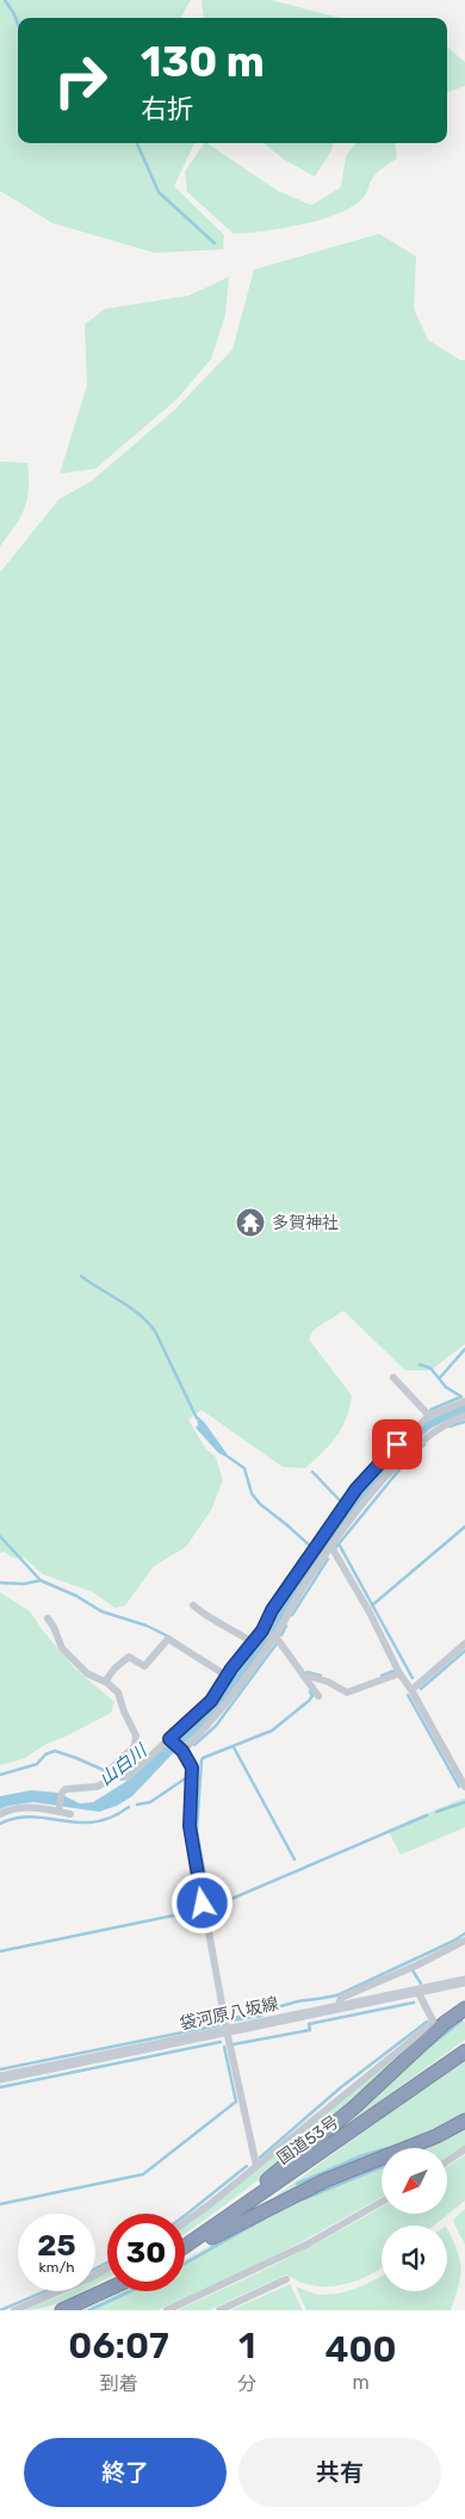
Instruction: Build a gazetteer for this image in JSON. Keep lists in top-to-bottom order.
{
  "streets": {
    "highway": ["国道53号"],
    "main road": ["袋河原八坂線"]
  },
  "water": ["山白川"],
  "places": {
    "temple": ["多賀神社"]
  },
  "north": "bottom left",
  "page": {
    "turn": ["130 m", "右折"],
    "speed": "25 km/h",
    "limit": "30",
    "eta": [
      "06:07",
      "到着",
      "1",
      "分",
      "400",
      "m"
    ],
    "buttons": ["終了", "共有"]
  }
}
